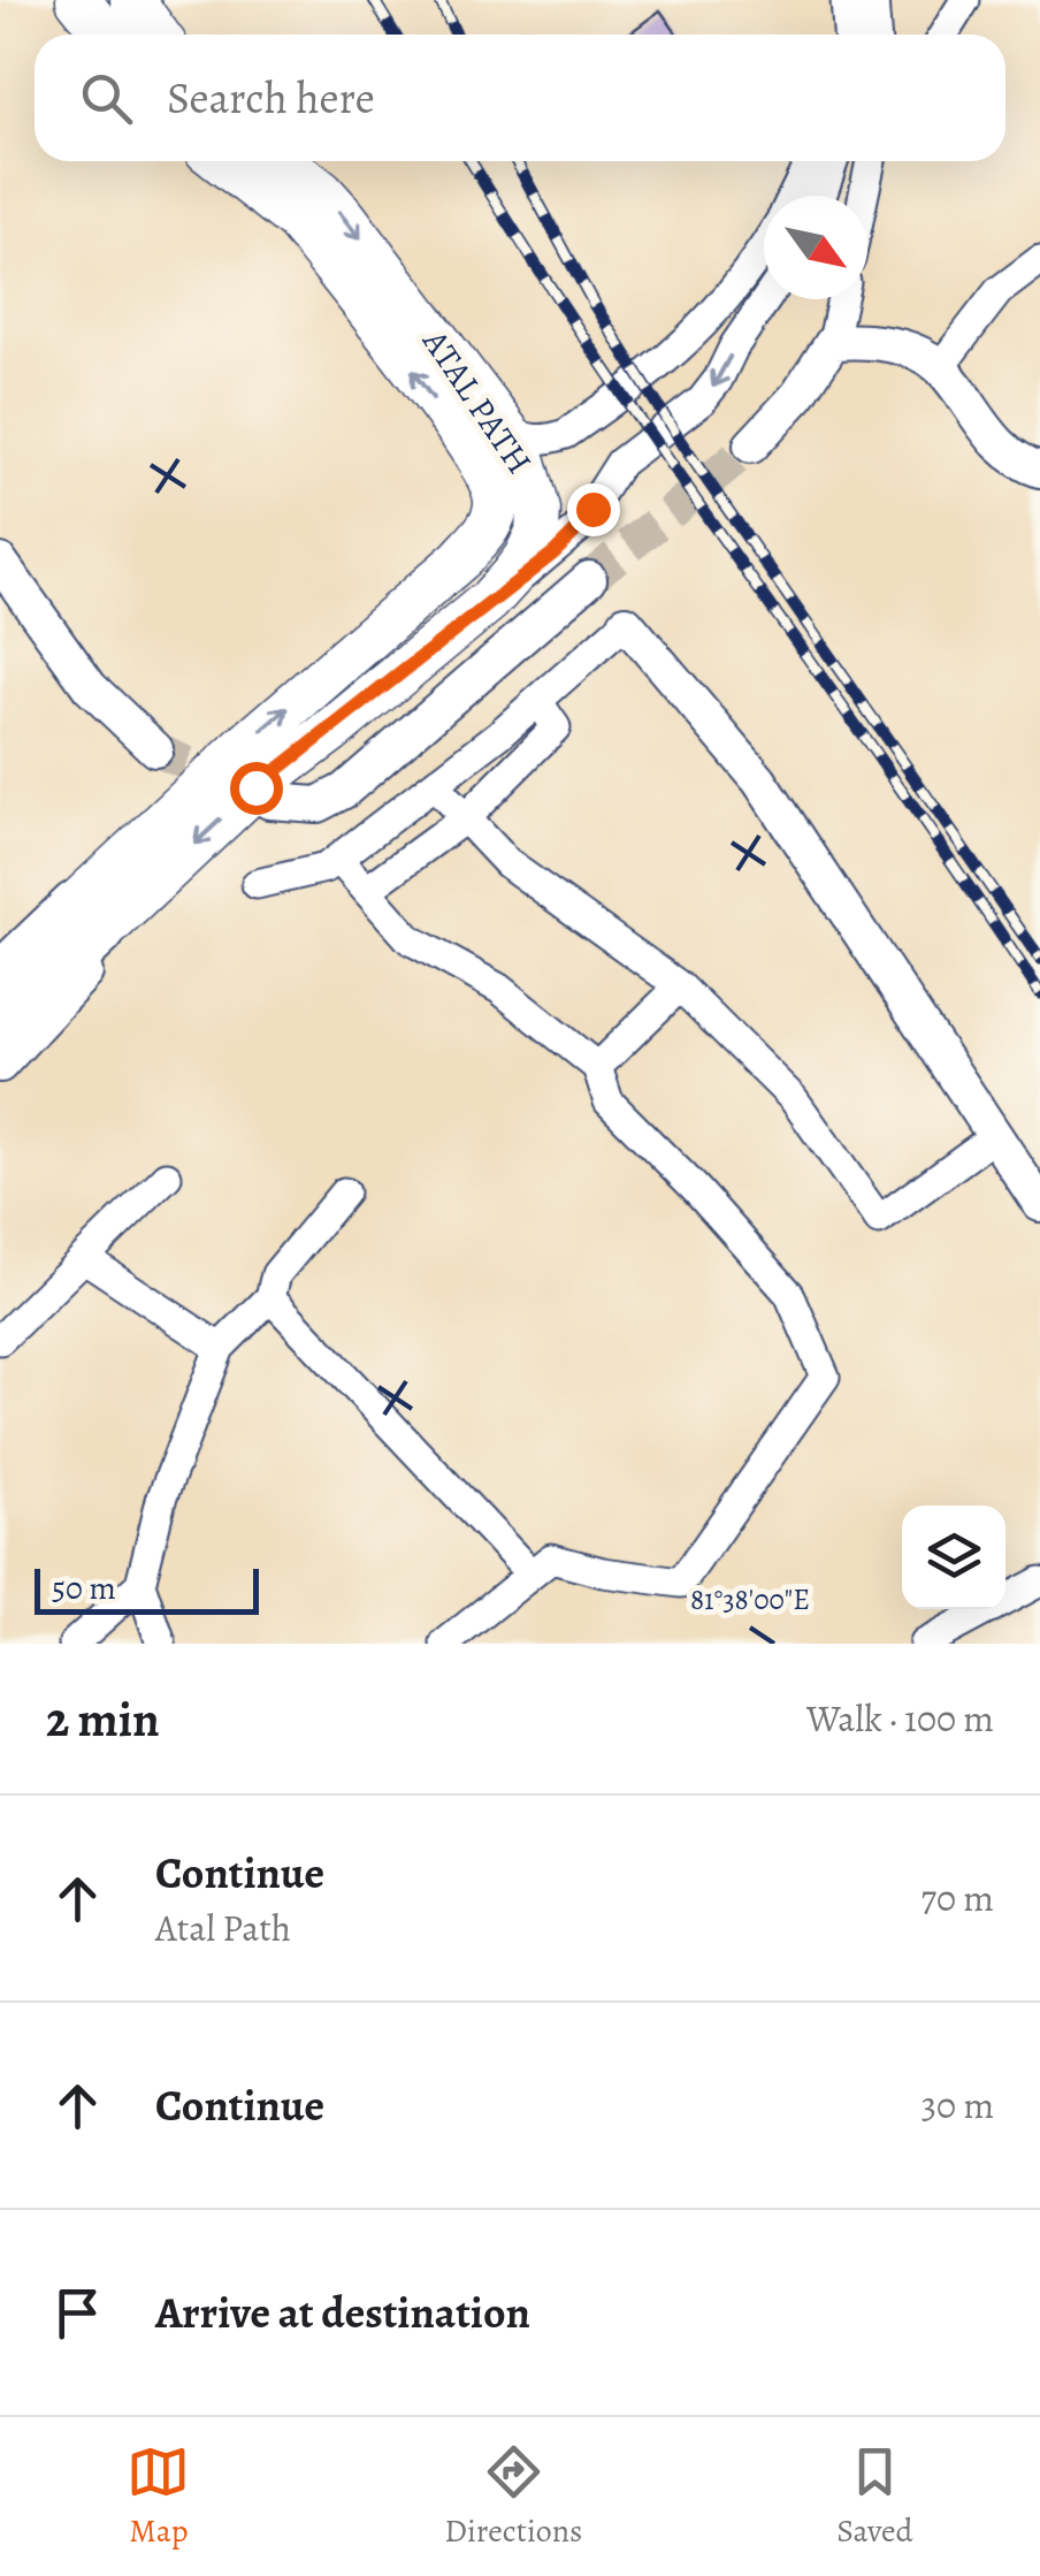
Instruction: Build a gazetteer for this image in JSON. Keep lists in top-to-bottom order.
{
  "streets": {
    "main road": ["ATAL PATH"]
  },
  "scale_bar": "50 m",
  "north": "bottom right",
  "page": {
    "search": "Search here",
    "scale": "50 m",
    "heading": ["2 min", "Walk · 100 m"],
    "list": [
      ["Continue", "Atal Path", "70 m"],
      ["Continue", "30 m"],
      "Arrive at destination"
    ],
    "nav": ["Map", "Directions", "Saved"]
  },
  "coordinates": ["81°38'00\"E"]
}
